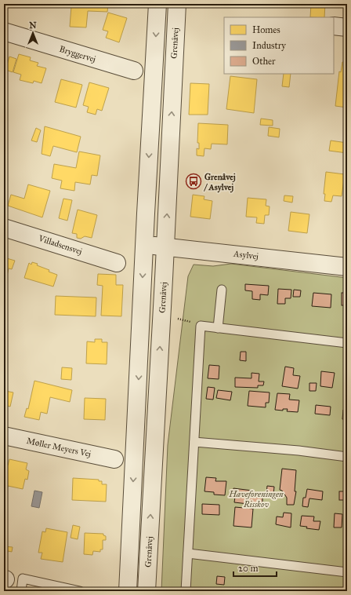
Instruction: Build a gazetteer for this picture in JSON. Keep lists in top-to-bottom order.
{
  "streets": {
    "street": [
      "Grenåvej",
      "Bryggervej",
      "Villadsensvej",
      "Asylvej",
      "Møller Meyers Vej"
    ]
  },
  "crossings": [
    ["Grenåvej", "Asylvej"]
  ],
  "parks": ["Haveforeningen Risskov"],
  "places": {
    "bus stop": ["Grenåvej / Asylvej"]
  },
  "legend": ["Homes", "Industry", "Other"],
  "scale_bar": "20 m",
  "north": "top"
}
